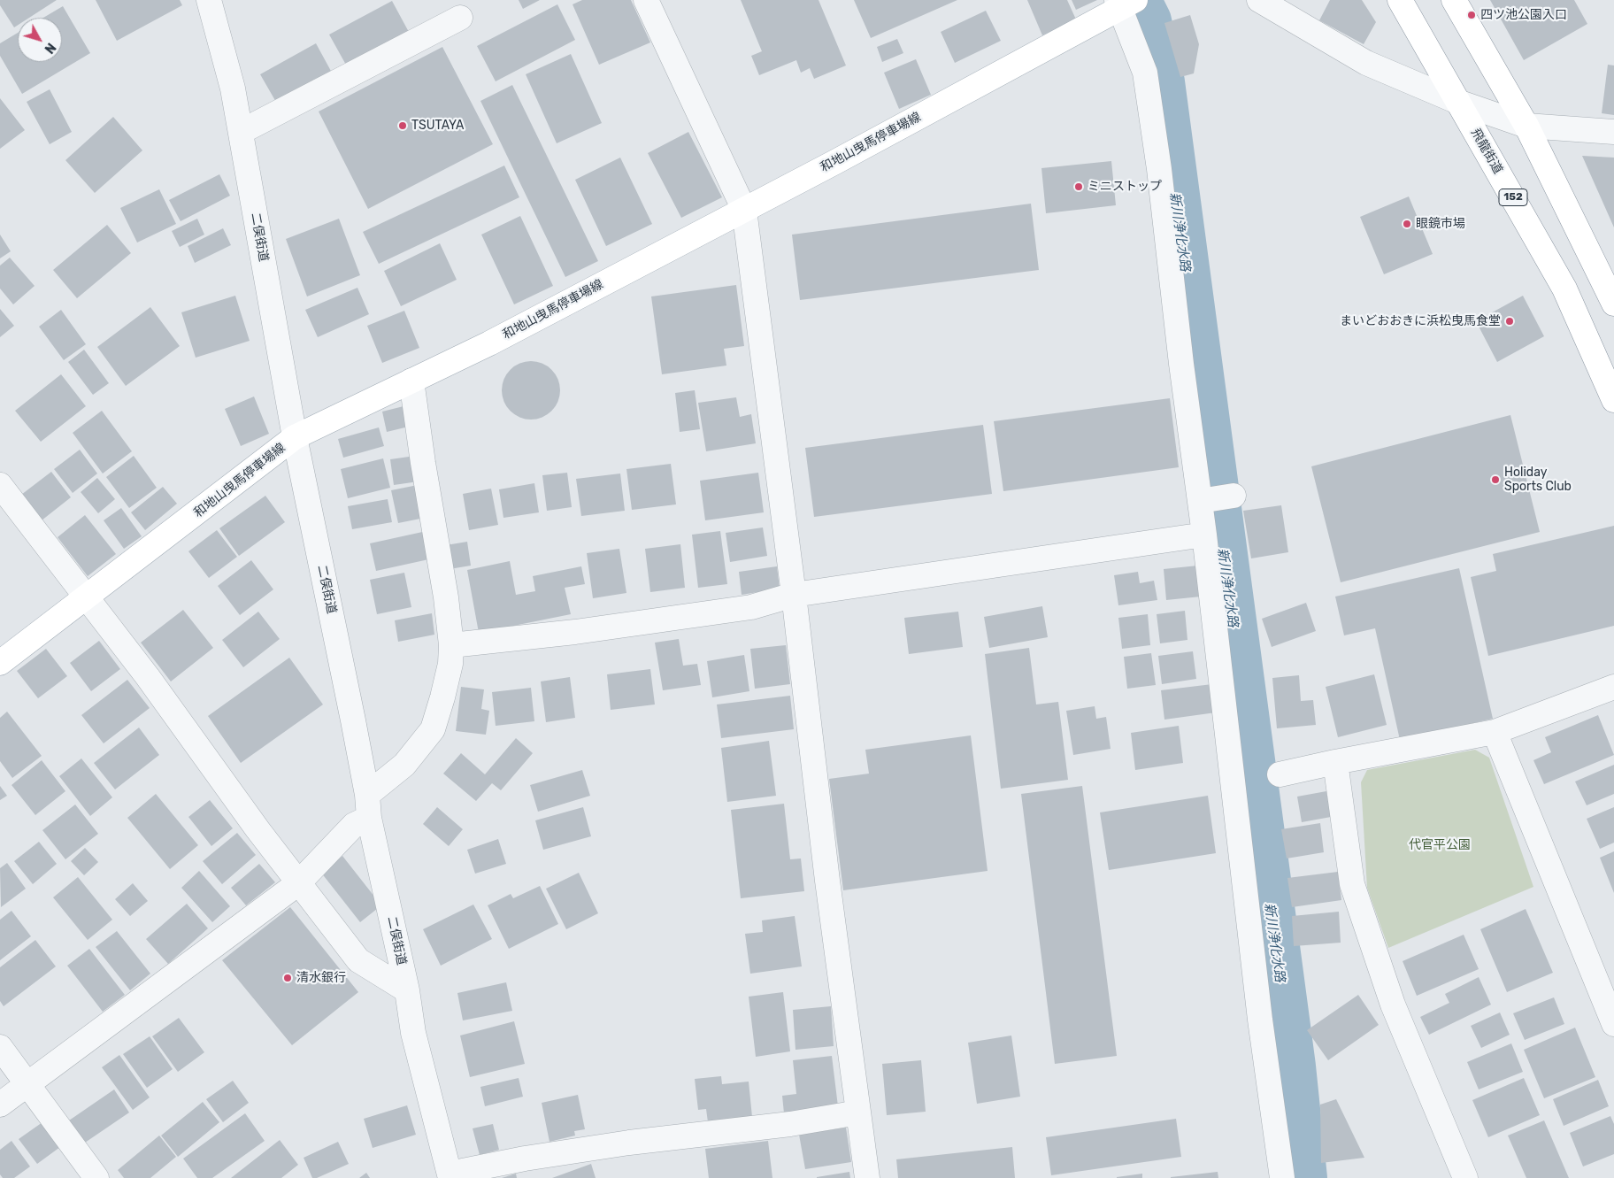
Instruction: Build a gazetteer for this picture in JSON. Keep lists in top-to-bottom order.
{
  "streets": {
    "main road": ["和地山曳馬停車場線", "飛龍街道", "152"],
    "street": ["二俣街道"]
  },
  "crossings": [
    ["和地山曳馬停車場線", "二俣街道"]
  ],
  "water": ["新川浄化水路"],
  "parks": ["代官平公園"],
  "places": [
    "四ツ池公園入口",
    "TSUTAYA",
    "ミニストップ",
    "眼鏡市場",
    "まいどおおきに浜松曳馬食堂",
    "Holiday Sports Club",
    "清水銀行"
  ],
  "north": "bottom right"
}
